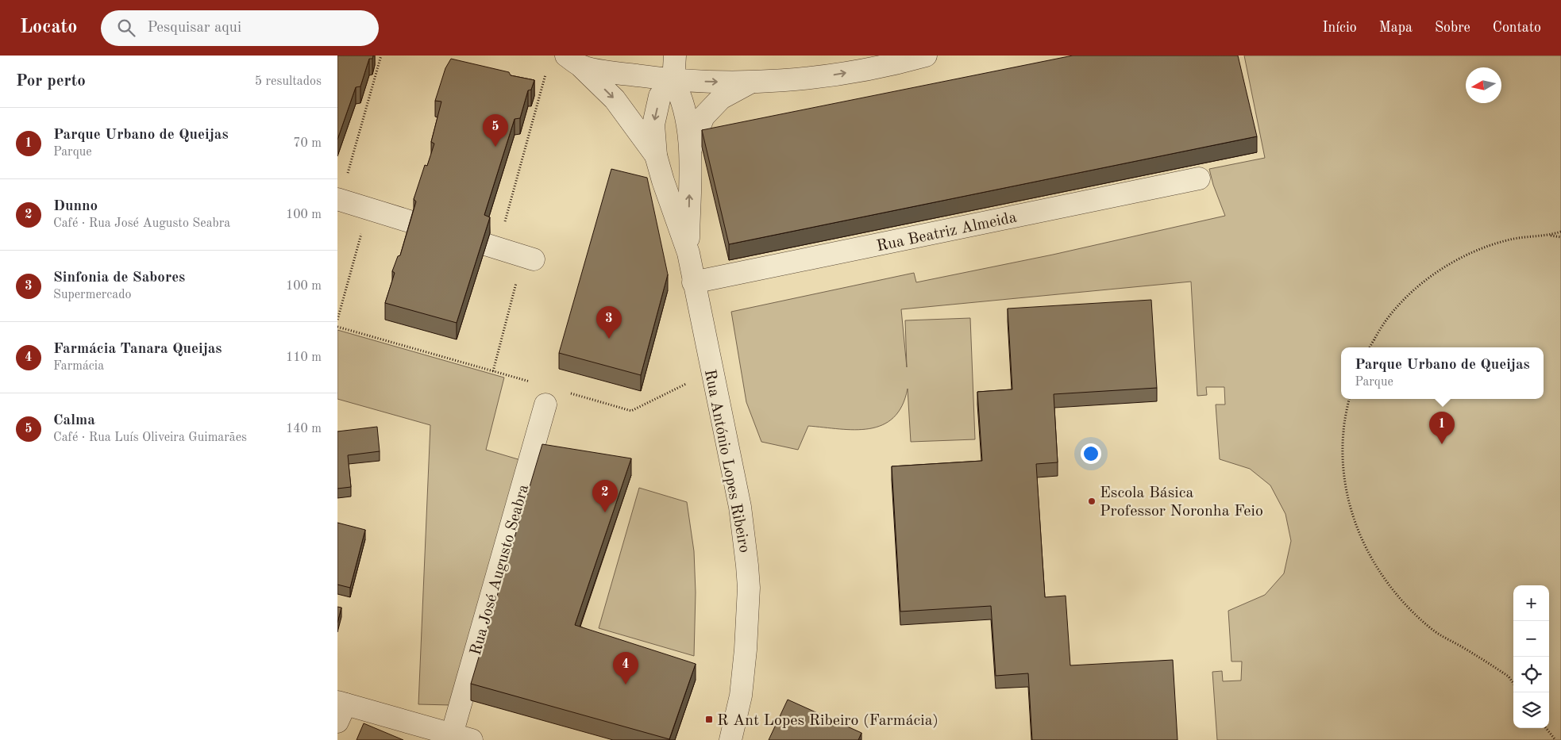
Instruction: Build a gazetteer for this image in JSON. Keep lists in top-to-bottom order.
{
  "streets": {
    "street": ["Rua Beatriz Almeida", "Rua António Lopes Ribeiro", "Rua José Augusto Seabra"]
  },
  "crossings": [
    ["Rua Beatriz Almeida", "Rua António Lopes Ribeiro"]
  ],
  "places": {
    "other": ["Escola Básica Professor Noronha Feio"],
    "transit": ["R Ant Lopes Ribeiro (Farmácia)"]
  },
  "north": "left",
  "page": {
    "header": "Locato",
    "search": "Pesquisar aqui",
    "nav": [
      "Início",
      "Mapa",
      "Sobre",
      "Contato"
    ],
    "heading": ["Por perto", "5 resultados"],
    "list": [
      {
        "mark": "1",
        "name": "Parque Urbano de Queijas",
        "note": "Parque",
        "value": "70 m"
      },
      {
        "mark": "2",
        "name": "Dunno",
        "note": "Café · Rua José Augusto Seabra",
        "value": "100 m"
      },
      {
        "mark": "3",
        "name": "Sinfonia de Sabores",
        "note": "Supermercado",
        "value": "100 m"
      },
      {
        "mark": "4",
        "name": "Farmácia Tanara Queijas",
        "note": "Farmácia",
        "value": "110 m"
      },
      {
        "mark": "5",
        "name": "Calma",
        "note": "Café · Rua Luís Oliveira Guimarães",
        "value": "140 m"
      }
    ],
    "pins": [
      "5",
      "3",
      "1",
      "2",
      "4"
    ],
    "popup": ["Parque Urbano de Queijas", "Parque"],
    "map_buttons": ["+", "−"]
  }
}
